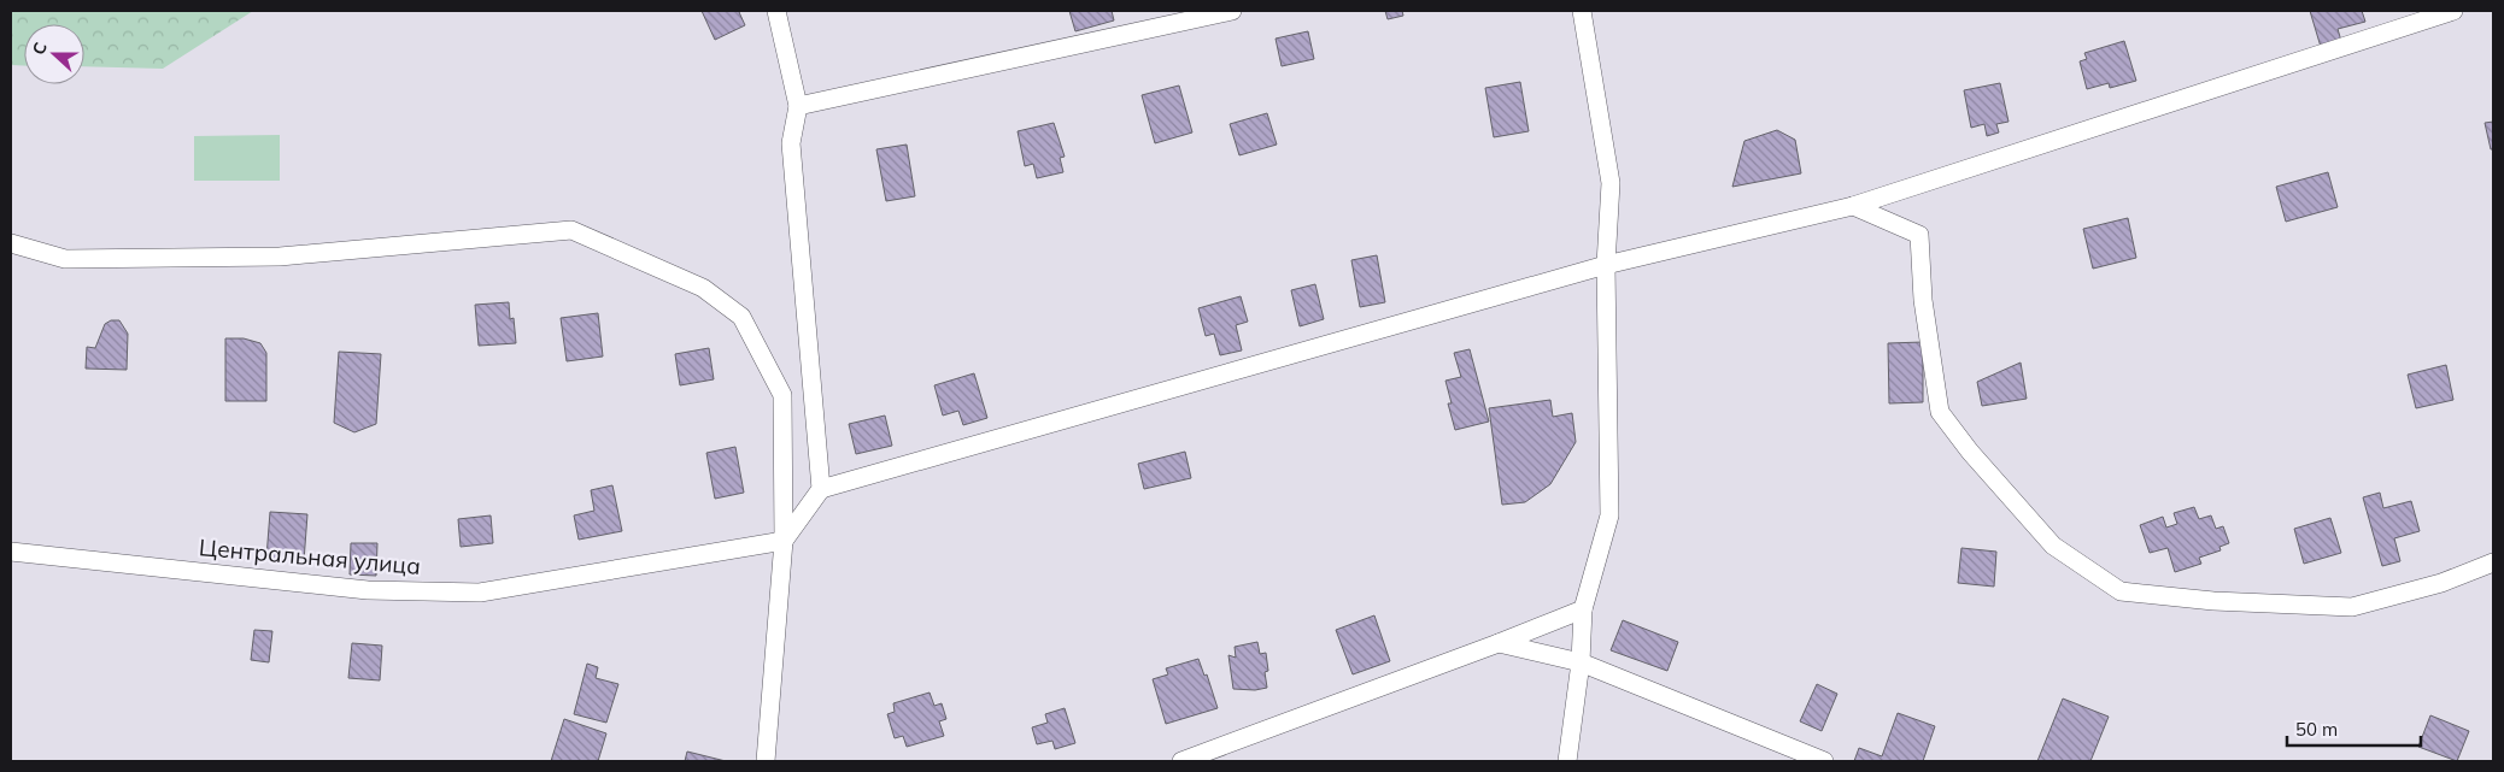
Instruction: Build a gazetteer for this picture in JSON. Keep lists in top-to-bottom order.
{
  "streets": {
    "street": ["Центральная улица"]
  },
  "scale_bar": "50 m",
  "north": "left"
}
